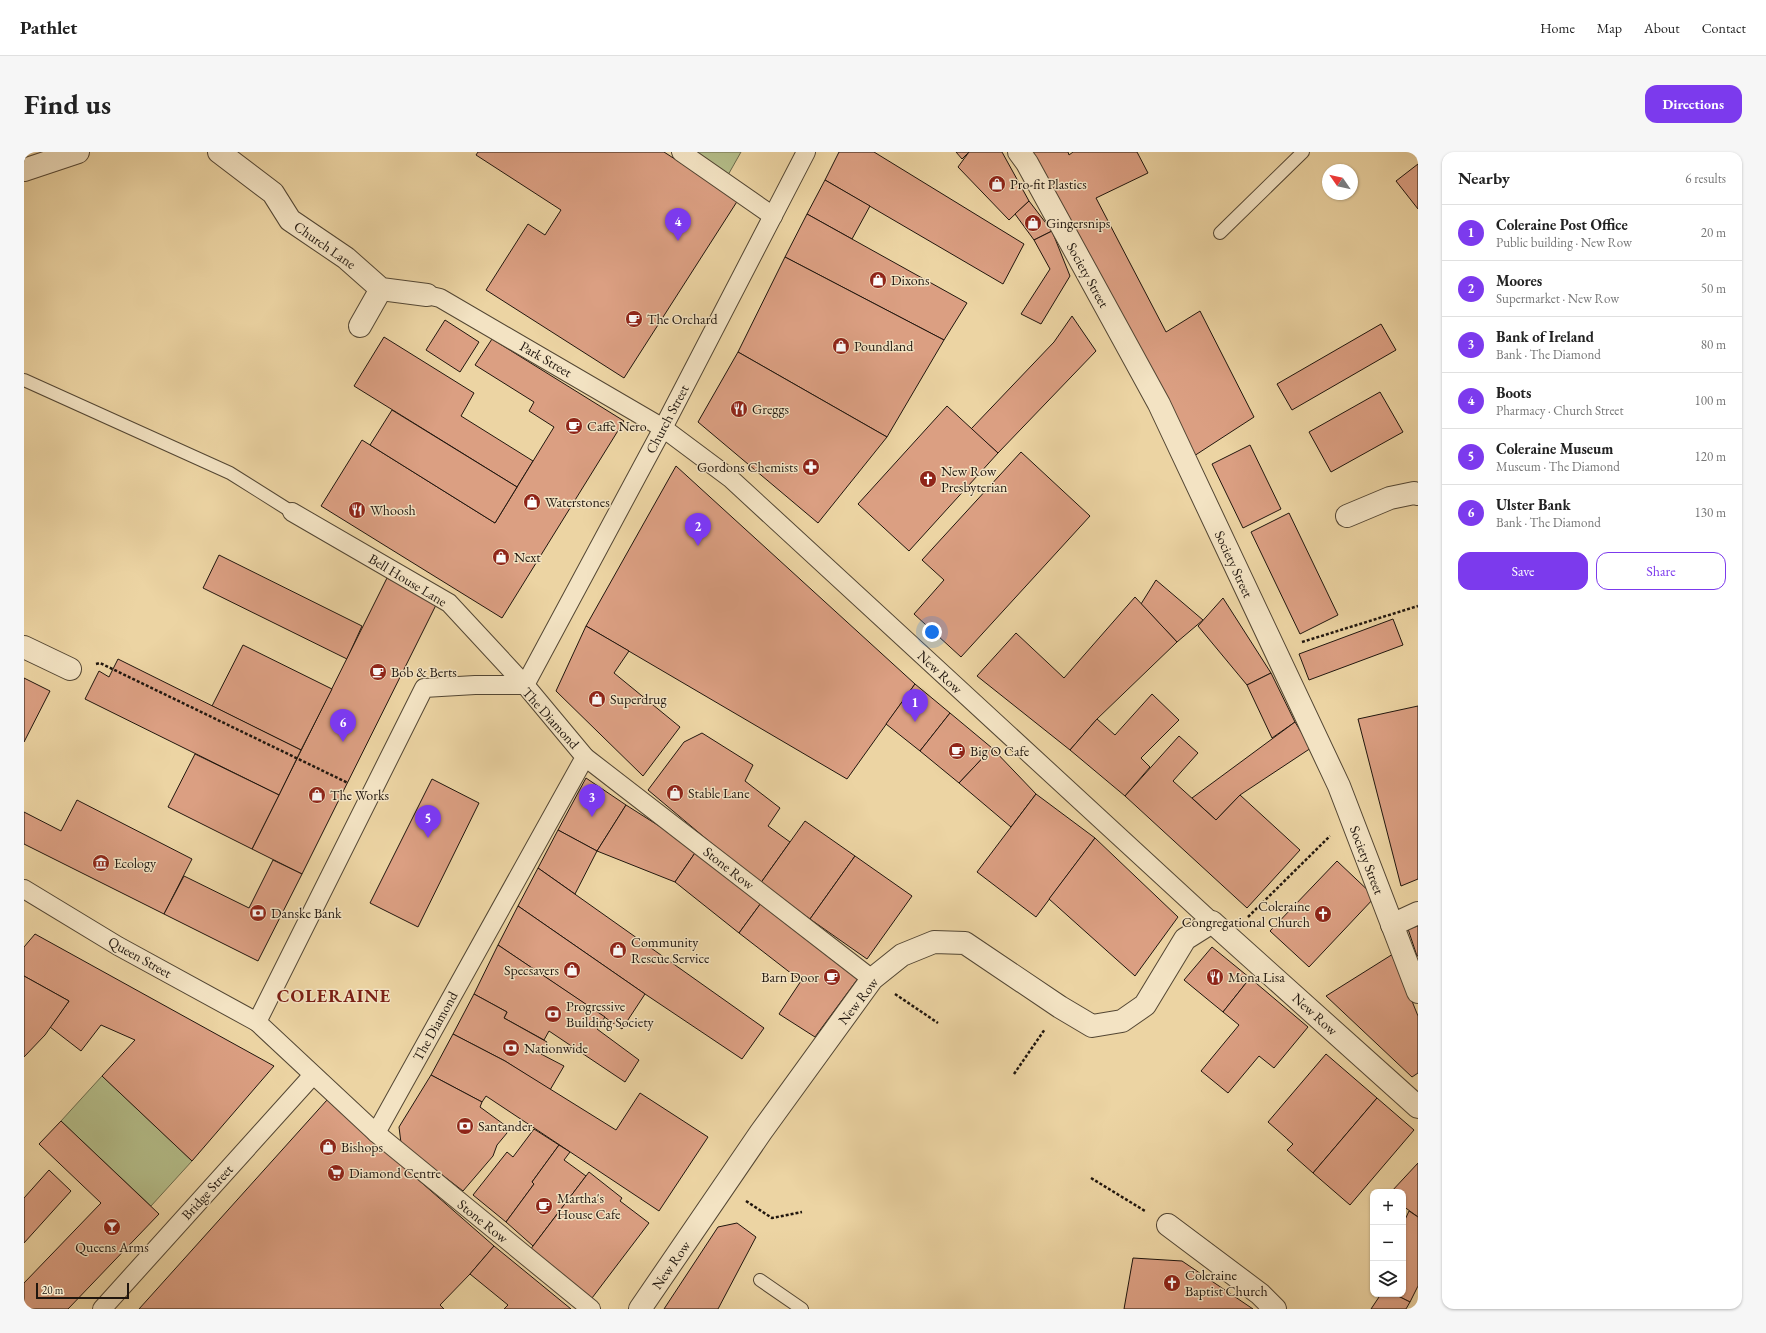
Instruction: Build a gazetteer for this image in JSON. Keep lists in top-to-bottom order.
{
  "streets": {
    "street": [
      "Church Lane",
      "Society Street",
      "Park Street",
      "Church Street",
      "Bell House Lane",
      "New Row",
      "The Diamond",
      "Stone Row",
      "Queen Street",
      "Bridge Street"
    ]
  },
  "crossings": [
    ["Park Street", "Church Street"],
    ["Park Street", "New Row"],
    ["Church Street", "Bell House Lane"],
    ["Church Street", "New Row"],
    ["Church Street", "The Diamond"],
    ["Bell House Lane", "The Diamond"],
    ["New Row", "Stone Row"],
    ["The Diamond", "Stone Row"],
    ["The Diamond", "Queen Street"]
  ],
  "districts": ["COLERAINE"],
  "places": {
    "shop": [
      "Pro-fit Plastics",
      "Gingersnips",
      "Dixons",
      "Poundland",
      "Waterstones",
      "Next",
      "Superdrug",
      "Stable Lane",
      "The Works",
      "Community Rescue Service",
      "Specsavers",
      "Bishops"
    ],
    "cafe": [
      "The Orchard",
      "Caffè Nero",
      "Bob & Berts",
      "Big O Cafe",
      "Barn Door",
      "Martha's House Cafe"
    ],
    "restaurant": ["Greggs", "Whoosh", "Mona Lisa"],
    "pharmacy": ["Gordons Chemists"],
    "church": ["New Row Presbyterian", "Coleraine Congregational Church", "Coleraine Baptist Church"],
    "museum": ["Ecology"],
    "bank": [
      "Danske Bank",
      "Progressive Building Society",
      "Nationwide",
      "Santander"
    ],
    "supermarket": ["Diamond Centre"],
    "bar": ["Queens Arms"]
  },
  "scale_bar": "20 m",
  "north": "top left",
  "page": {
    "header": "Pathlet",
    "nav": [
      "Home",
      "Map",
      "About",
      "Contact"
    ],
    "buttons": [
      "Directions",
      ["Save", "Share"]
    ],
    "title": "Find us",
    "heading": ["Nearby", "6 results"],
    "list": [
      {
        "mark": "1",
        "name": "Coleraine Post Office",
        "note": "Public building · New Row",
        "value": "20 m"
      },
      {
        "mark": "2",
        "name": "Moores",
        "note": "Supermarket · New Row",
        "value": "50 m"
      },
      {
        "mark": "3",
        "name": "Bank of Ireland",
        "note": "Bank · The Diamond",
        "value": "80 m"
      },
      {
        "mark": "4",
        "name": "Boots",
        "note": "Pharmacy · Church Street",
        "value": "100 m"
      },
      {
        "mark": "5",
        "name": "Coleraine Museum",
        "note": "Museum · The Diamond",
        "value": "120 m"
      },
      {
        "mark": "6",
        "name": "Ulster Bank",
        "note": "Bank · The Diamond",
        "value": "130 m"
      }
    ],
    "pins": [
      "4",
      "2",
      "1",
      "6",
      "3",
      "5"
    ],
    "map_buttons": ["+", "−"],
    "scale": "20 m"
  }
}
